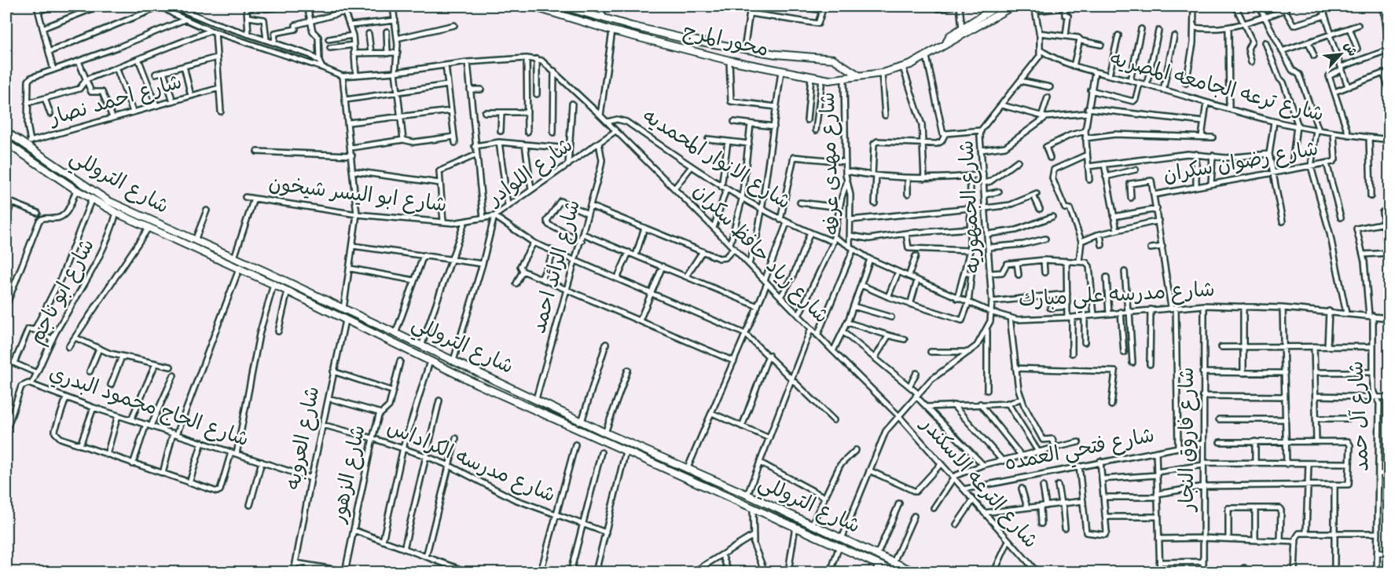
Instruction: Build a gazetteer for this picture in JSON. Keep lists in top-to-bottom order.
{
  "streets": {
    "street": [
      "محور المرج",
      "شارع ترعه الجامعه المصريه",
      "شارع احمد نصار",
      "شارع الانوار المحمديه",
      "شارع مهدى عرفه",
      "شارع رضوان سكران",
      "شارع اللوادر",
      "شارع التروللي",
      "شارع ابو اليسر شيخون",
      "شارع الجمهوريه",
      "شارع زياد حافظ سكران",
      "شارع الرائد احمد",
      "شارع ابو ناجم",
      "شارع مدرسه علي مبارك",
      "شارع الحاج محمود البدري",
      "شارع آل حمد",
      "شارع العروبه",
      "شارع فاروق النجار",
      "شارع فتحي العمده",
      "شارع مدرسه الكراداس",
      "شارع الزهور",
      "شارع الترعه الاسكندر"
    ]
  },
  "crossings": [
    ["محور المرج", "شارع مهدى عرفه"],
    ["شارع ترعه الجامعه المصريه", "شارع رضوان سكران"],
    ["شارع ترعه الجامعه المصريه", "شارع الجمهوريه"],
    ["شارع احمد نصار", "شارع التروللي"],
    ["شارع الانوار المحمديه", "شارع زياد حافظ سكران"],
    ["شارع الانوار المحمديه", "شارع مدرسه علي مبارك"],
    ["شارع مهدى عرفه", "شارع زياد حافظ سكران"],
    ["شارع مهدى عرفه", "شارع مدرسه علي مبارك"],
    ["شارع اللوادر", "شارع التروللي"],
    ["شارع اللوادر", "شارع ابو اليسر شيخون"],
    ["شارع اللوادر", "شارع زياد حافظ سكران"],
    ["شارع اللوادر", "شارع الرائد احمد"],
    ["شارع التروللي", "شارع الرائد احمد"],
    ["شارع التروللي", "شارع ابو ناجم"],
    ["شارع التروللي", "شارع العروبه"],
    ["شارع الجمهوريه", "شارع مدرسه علي مبارك"],
    ["شارع زياد حافظ سكران", "شارع الترعه الاسكندر"],
    ["شارع ابو ناجم", "شارع الحاج محمود البدري"],
    ["شارع مدرسه علي مبارك", "شارع آل حمد"],
    ["شارع مدرسه علي مبارك", "شارع فاروق النجار"],
    ["شارع الحاج محمود البدري", "شارع العروبه"],
    ["شارع العروبه", "شارع مدرسه الكراداس"],
    ["شارع فاروق النجار", "شارع فتحي العمده"],
    ["شارع فتحي العمده", "شارع الترعه الاسكندر"],
    ["شارع مدرسه الكراداس", "شارع الزهور"]
  ],
  "north": "top right"
}
